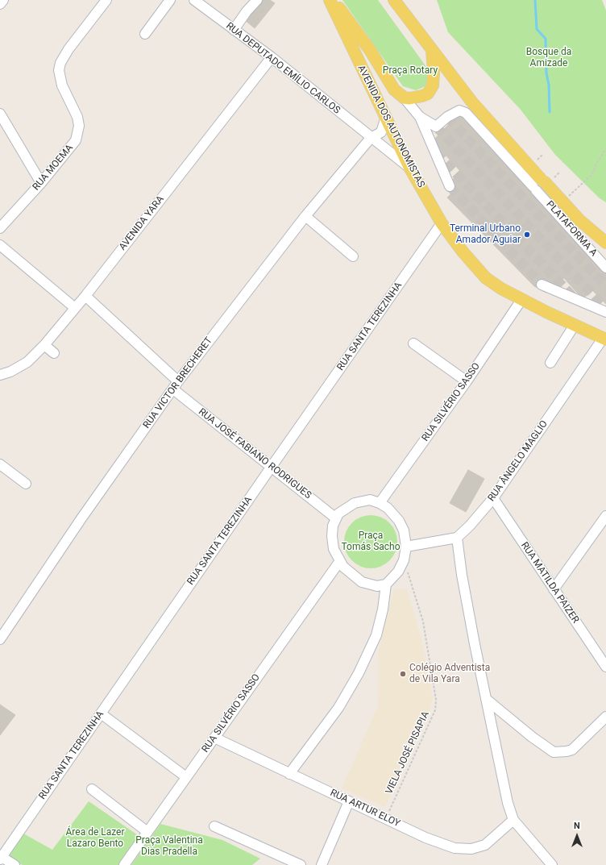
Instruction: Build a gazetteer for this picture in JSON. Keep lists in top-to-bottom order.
{
  "streets": {
    "main road": ["AVENIDA DOS AUTONOMISTAS"],
    "street": [
      "RUA DEPUTADO EMÍLIO CARLOS",
      "RUA MOEMA",
      "AVENIDA YARA",
      "PLATAFORMA A",
      "RUA SANTA TEREZINHA",
      "RUA VICTOR BRECHERET",
      "RUA SILVÉRIO SASSO",
      "RUA JOSÉ FABIANO RODRIGUES",
      "RUA ÂNGELO MAGLIO",
      "RUA MATILDA PAIZER",
      "RUA ARTUR ELOY"
    ],
    "path": ["VIELA JOSÉ PISAPIA"]
  },
  "crossings": [
    ["RUA DEPUTADO EMÍLIO CARLOS", "AVENIDA DOS AUTONOMISTAS"],
    ["RUA DEPUTADO EMÍLIO CARLOS", "AVENIDA YARA"],
    ["RUA DEPUTADO EMÍLIO CARLOS", "RUA VICTOR BRECHERET"],
    ["AVENIDA DOS AUTONOMISTAS", "RUA SANTA TEREZINHA"],
    ["AVENIDA DOS AUTONOMISTAS", "RUA SILVÉRIO SASSO"],
    ["AVENIDA DOS AUTONOMISTAS", "RUA ÂNGELO MAGLIO"],
    ["AVENIDA YARA", "RUA JOSÉ FABIANO RODRIGUES"],
    ["RUA SANTA TEREZINHA", "RUA JOSÉ FABIANO RODRIGUES"],
    ["RUA VICTOR BRECHERET", "RUA JOSÉ FABIANO RODRIGUES"],
    ["RUA SILVÉRIO SASSO", "RUA JOSÉ FABIANO RODRIGUES"],
    ["RUA SILVÉRIO SASSO", "VIELA JOSÉ PISAPIA"],
    ["RUA SILVÉRIO SASSO", "RUA ARTUR ELOY"],
    ["RUA JOSÉ FABIANO RODRIGUES", "VIELA JOSÉ PISAPIA"],
    ["RUA ÂNGELO MAGLIO", "RUA MATILDA PAIZER"],
    ["VIELA JOSÉ PISAPIA", "RUA ARTUR ELOY"]
  ],
  "parks": [
    "Bosque da Amizade",
    "Praça Rotary",
    "Praça Tomás Sacho",
    "Área de Lazer Lazaro Bento",
    "Praça Valentina Dias Pradella"
  ],
  "places": ["Terminal Urbano Amador Aguiar", "Colégio Adventista de Vila Yara"],
  "north": "top"
}
